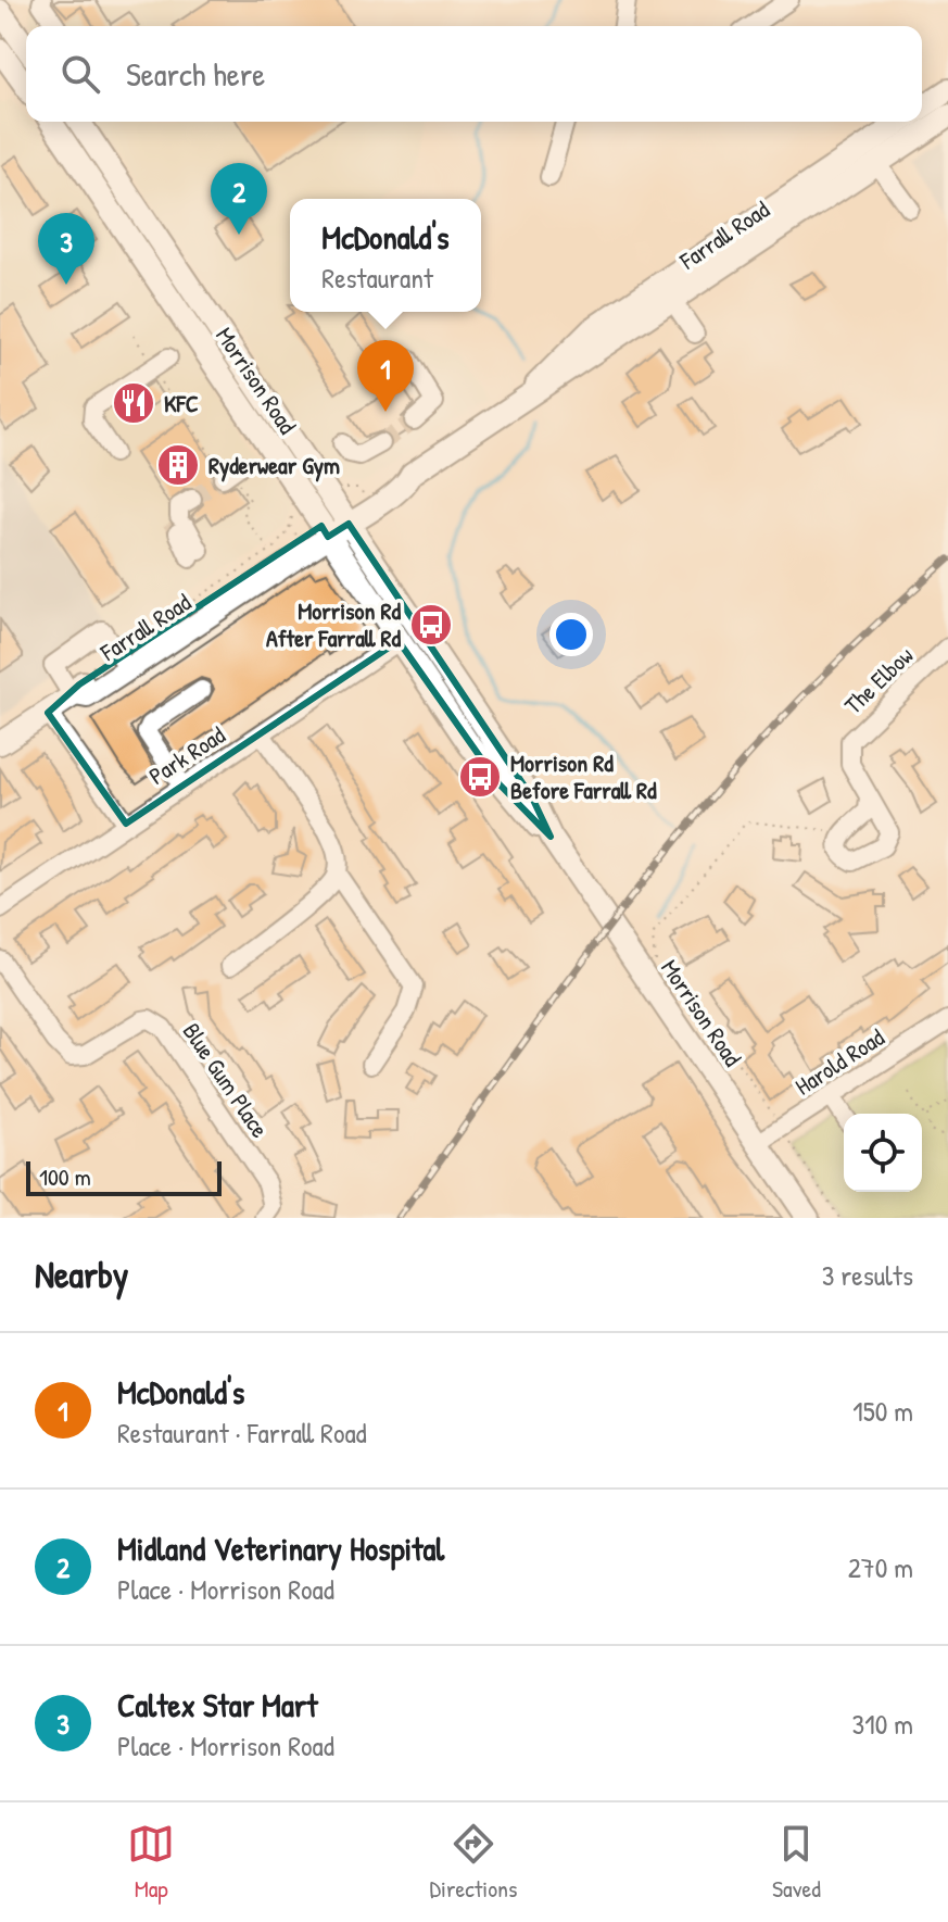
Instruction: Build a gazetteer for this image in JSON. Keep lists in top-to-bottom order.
{
  "streets": {
    "main road": ["Farrall Road", "Morrison Road"],
    "street": [
      "The Elbow",
      "Park Road",
      "Harold Road",
      "Blue Gum Place"
    ]
  },
  "crossings": [
    ["Farrall Road", "Morrison Road"],
    ["Morrison Road", "Park Road"],
    ["Morrison Road", "Harold Road"]
  ],
  "places": {
    "restaurant": ["KFC"],
    "building": ["Ryderwear Gym"],
    "bus stop": ["Morrison Rd After Farrall Rd", "Morrison Rd Before Farrall Rd"]
  },
  "scale_bar": "100 m",
  "page": {
    "search": "Search here",
    "pins": ["2", "3", "1"],
    "popup": ["McDonald's", "Restaurant"],
    "scale": "100 m",
    "heading": ["Nearby", "3 results"],
    "list": [
      {
        "mark": "1",
        "name": "McDonald's",
        "note": "Restaurant · Farrall Road",
        "value": "150 m"
      },
      {
        "mark": "2",
        "name": "Midland Veterinary Hospital",
        "note": "Place · Morrison Road",
        "value": "270 m"
      },
      {
        "mark": "3",
        "name": "Caltex Star Mart",
        "note": "Place · Morrison Road",
        "value": "310 m"
      }
    ],
    "nav": ["Map", "Directions", "Saved"]
  }
}
